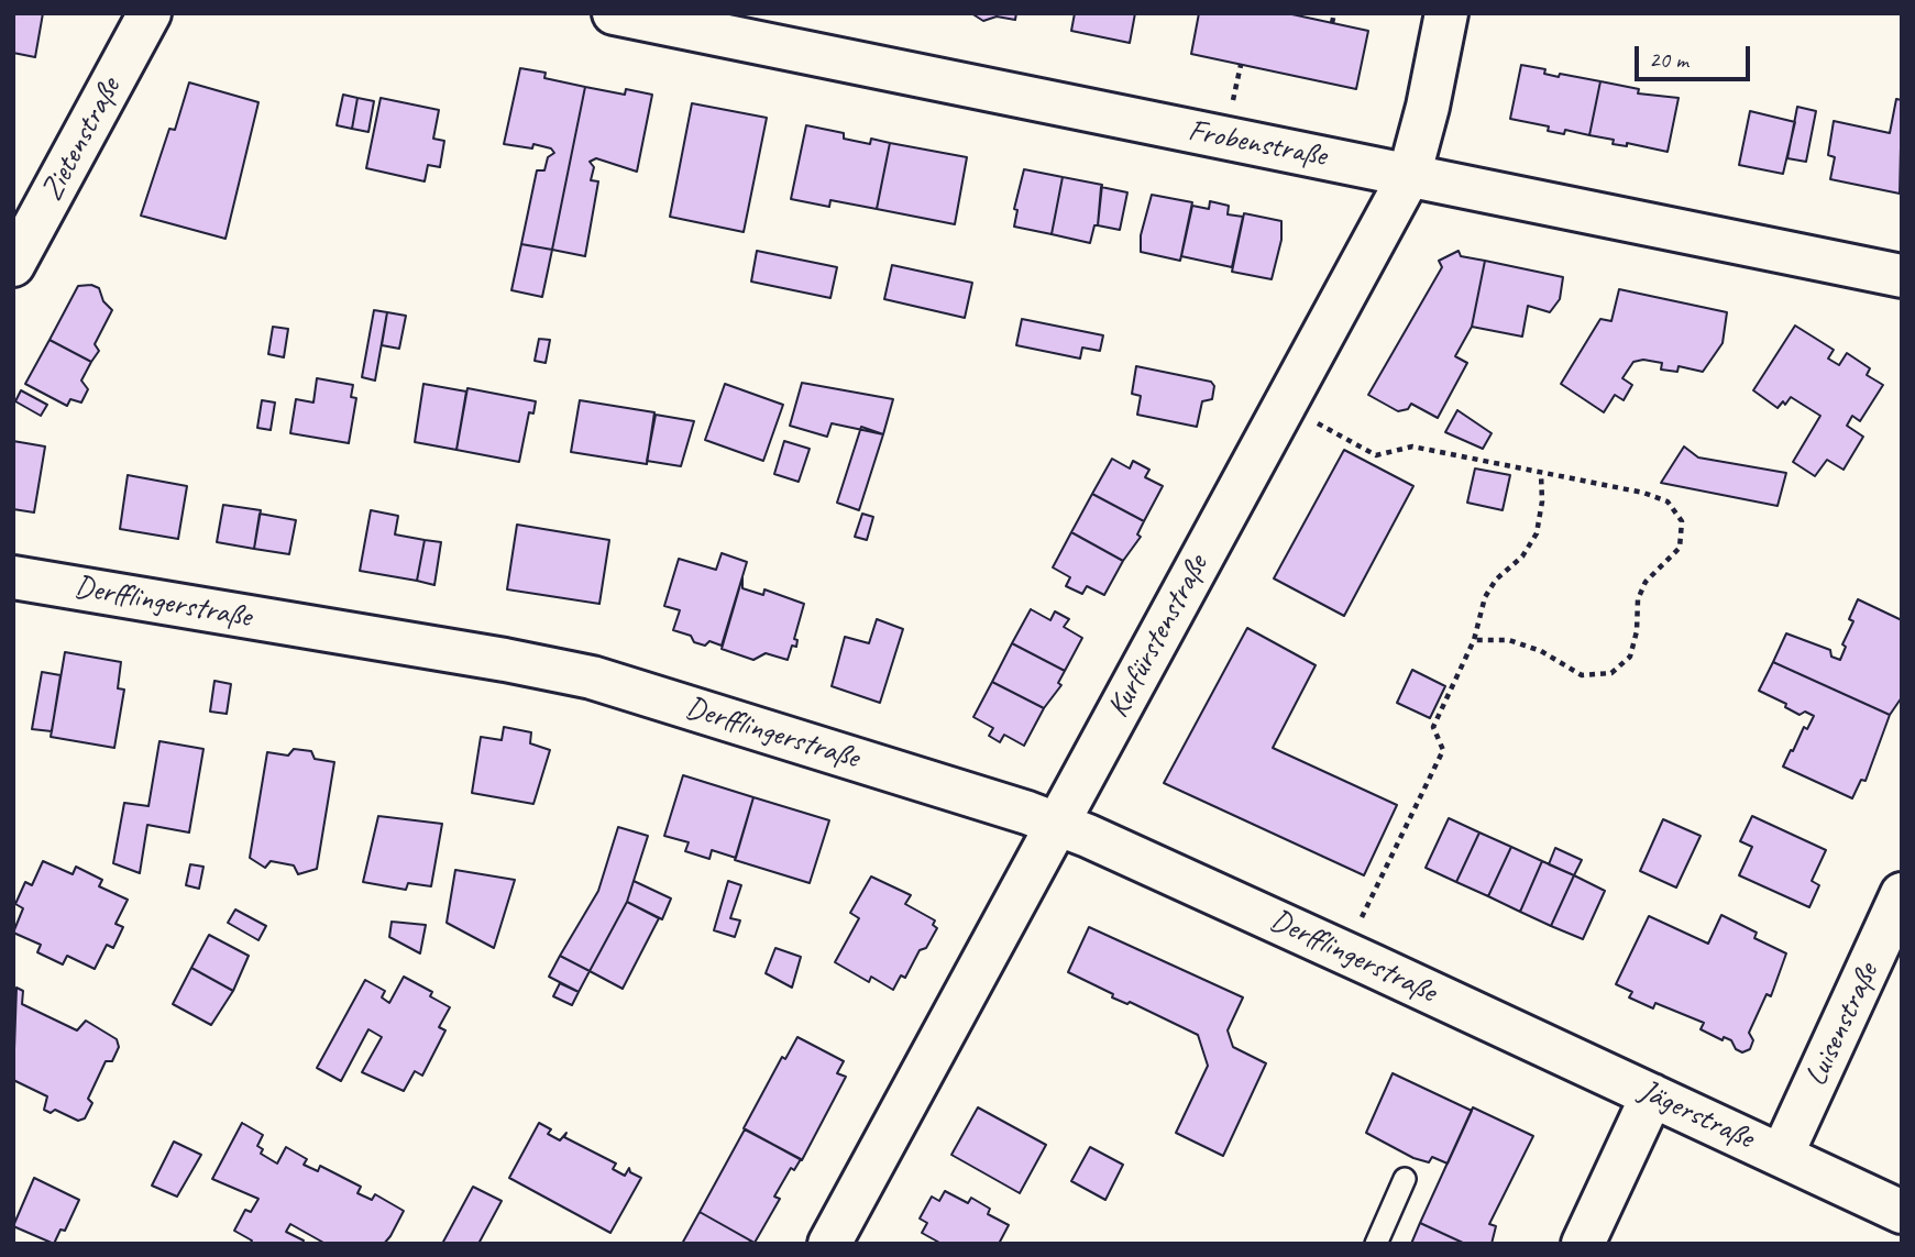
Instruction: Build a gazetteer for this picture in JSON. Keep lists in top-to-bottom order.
{
  "streets": {
    "street": [
      "Zietenstraße",
      "Frobenstraße",
      "Derfflingerstraße",
      "Kurfürstenstraße",
      "Luisenstraße",
      "Jägerstraße"
    ]
  },
  "crossings": [
    ["Frobenstraße", "Kurfürstenstraße"],
    ["Derfflingerstraße", "Kurfürstenstraße"],
    ["Derfflingerstraße", "Jägerstraße"],
    ["Luisenstraße", "Jägerstraße"]
  ],
  "scale_bar": "20 m"
}
